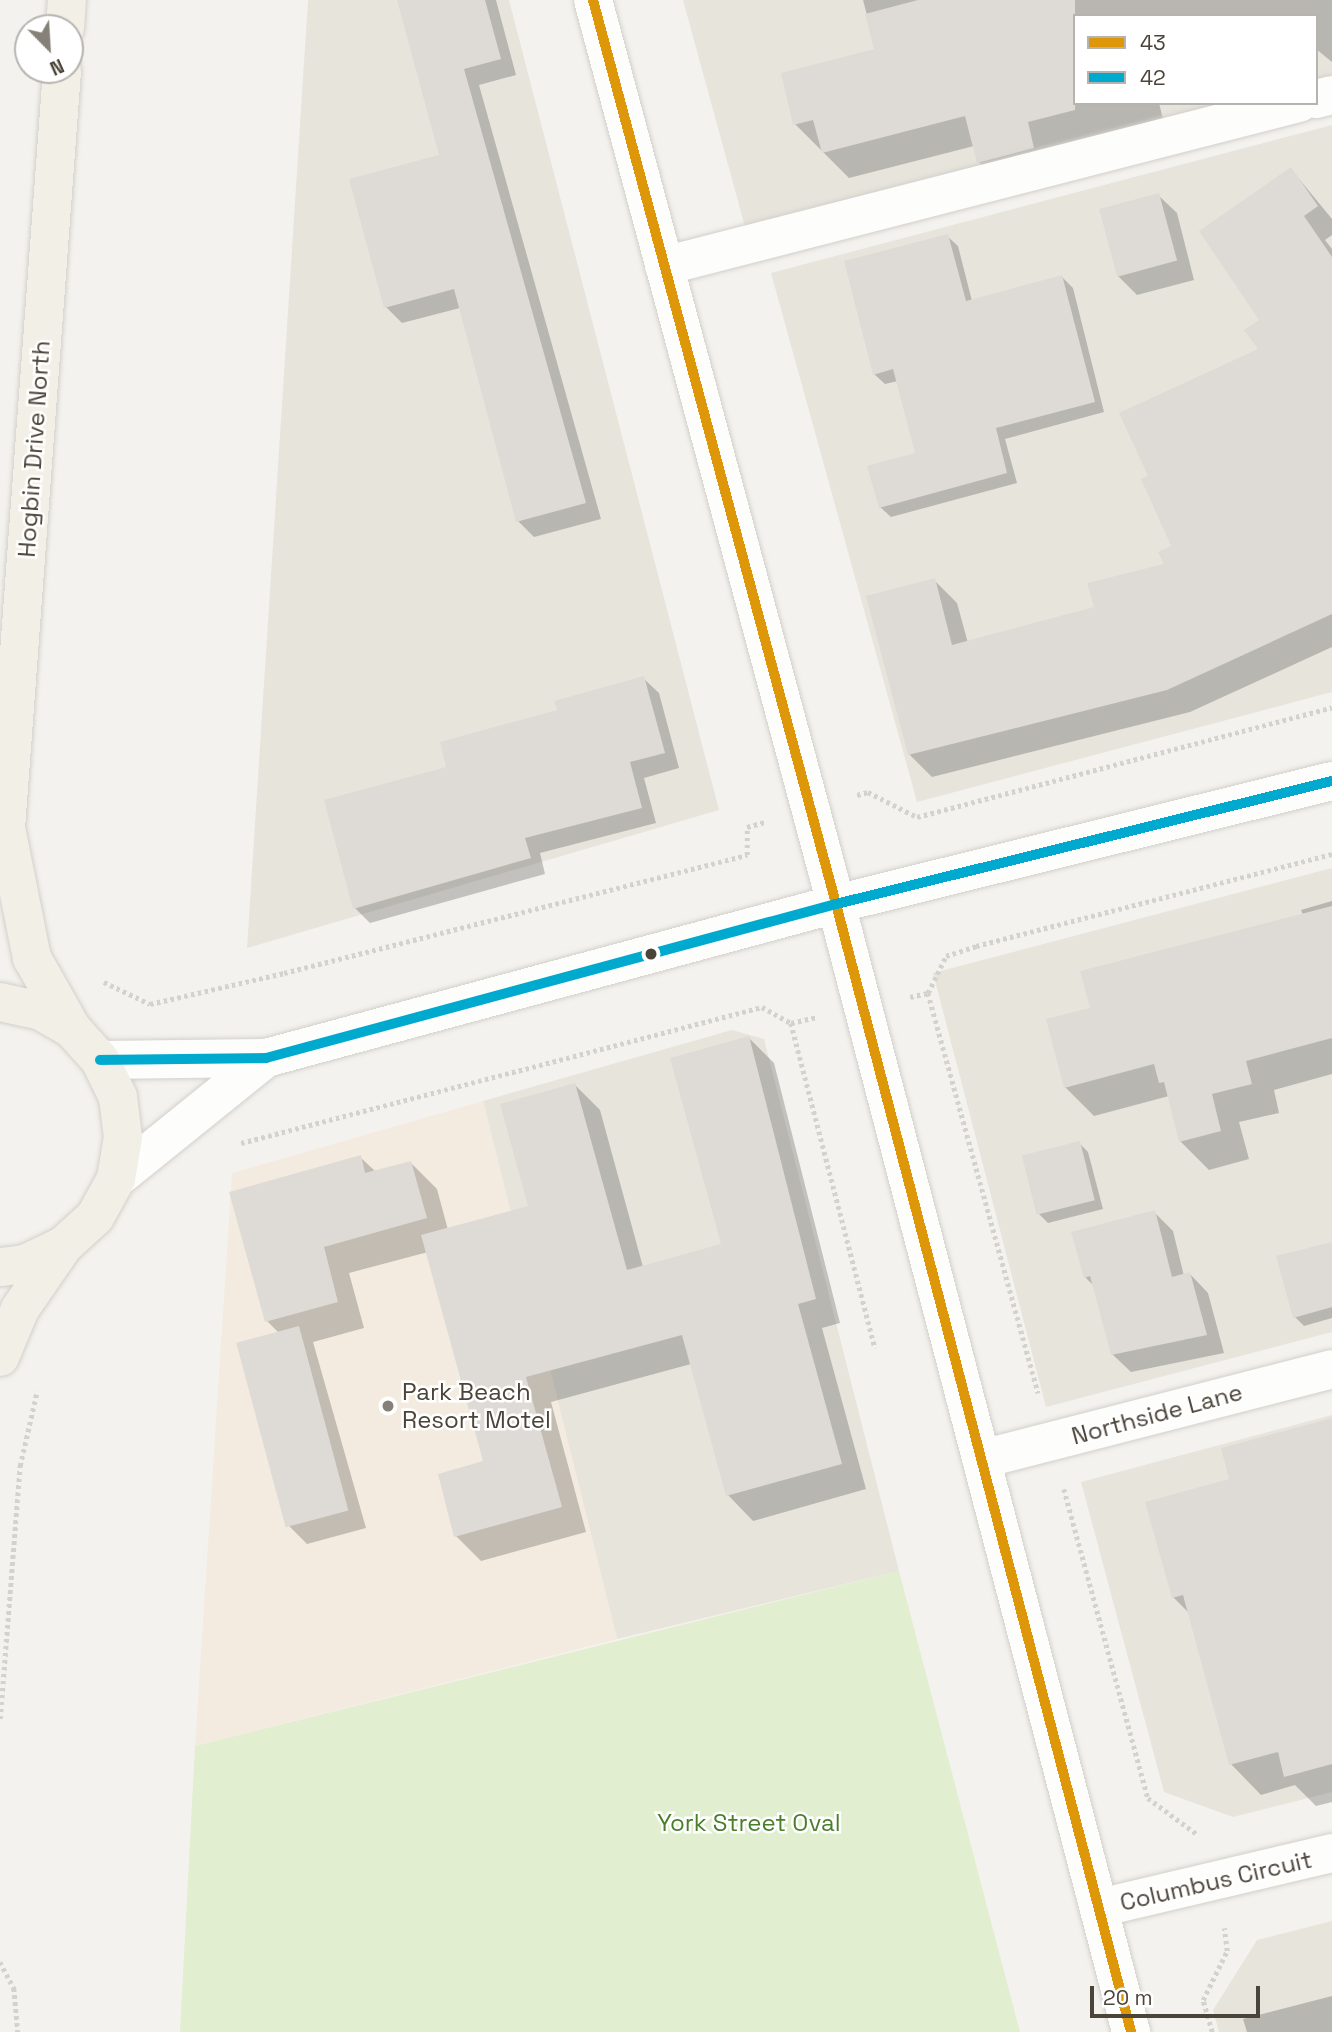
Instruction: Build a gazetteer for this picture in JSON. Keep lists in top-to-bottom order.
{
  "streets": {
    "main road": ["Hogbin Drive North"],
    "street": ["Northside Lane", "Columbus Circuit"]
  },
  "parks": ["York Street Oval"],
  "places": ["Park Beach Resort Motel"],
  "lines": ["transit line 43", "transit line 42"],
  "legend": ["43", "42"],
  "scale_bar": "20 m",
  "north": "bottom right"
}
